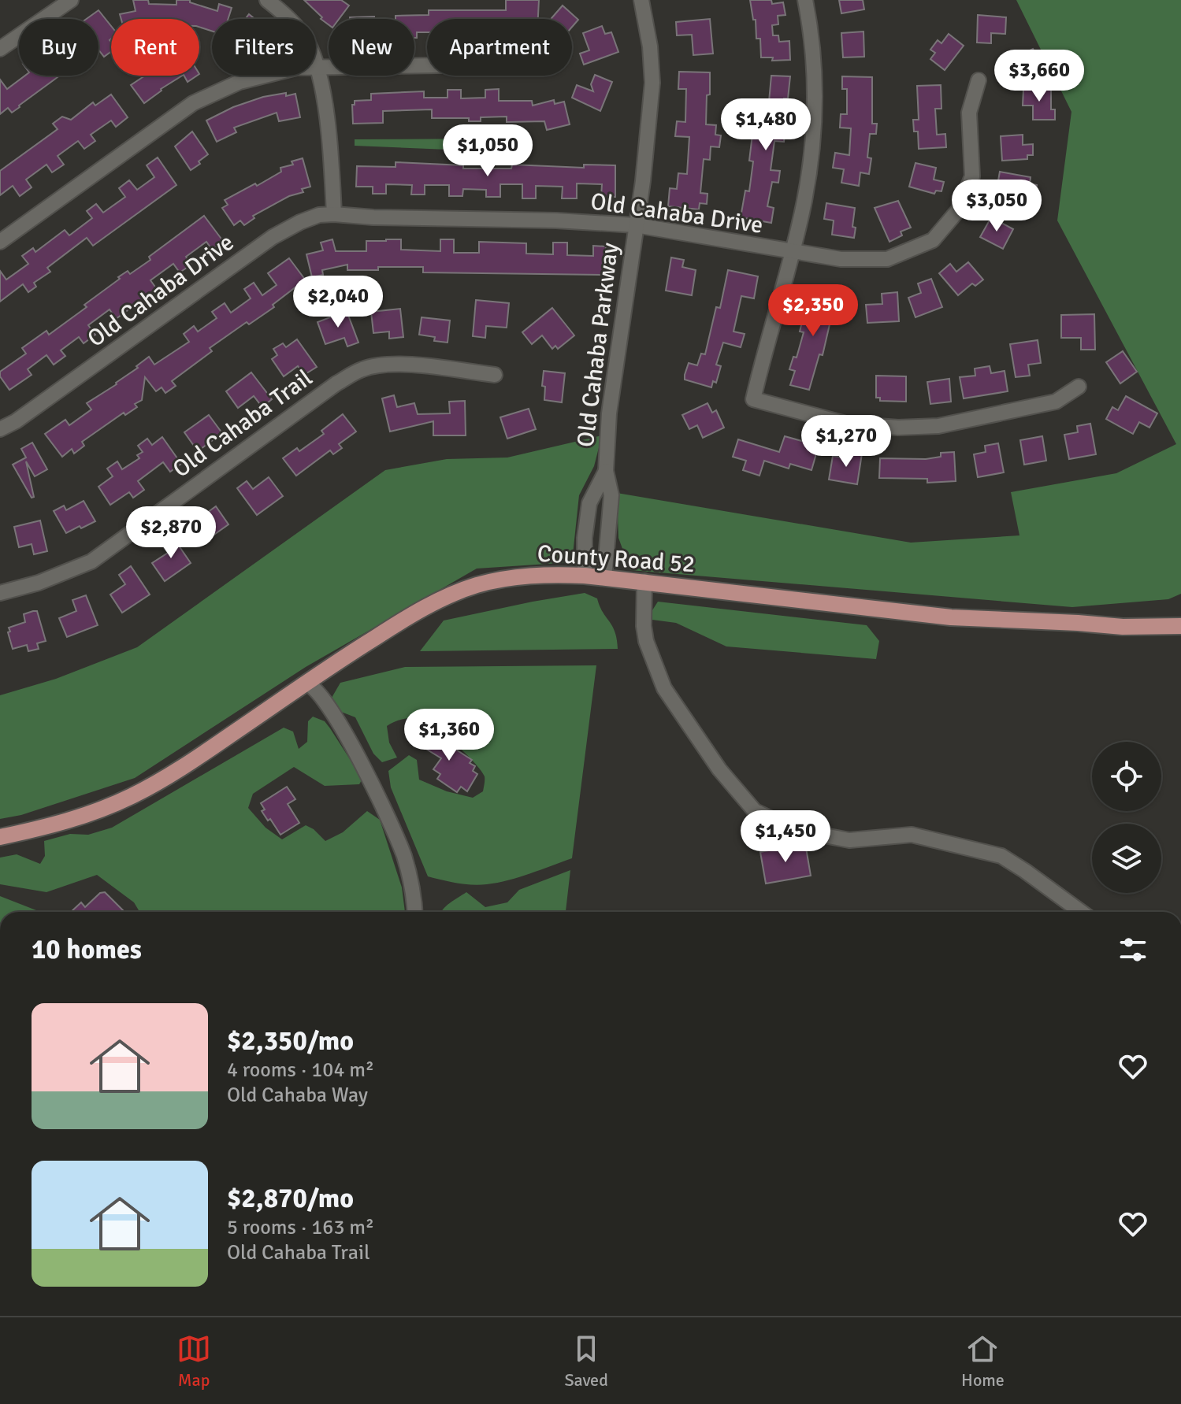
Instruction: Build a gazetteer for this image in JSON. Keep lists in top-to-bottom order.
{
  "streets": {
    "main road": ["County Road 52"],
    "street": ["Old Cahaba Drive", "Old Cahaba Parkway", "Old Cahaba Trail"]
  },
  "crossings": [
    ["Old Cahaba Drive", "Old Cahaba Parkway"],
    ["Old Cahaba Parkway", "County Road 52"]
  ],
  "page": {
    "chip": [
      "Buy",
      "Rent",
      "Filters",
      "New",
      "Apartment"
    ],
    "price": [
      "$3,660",
      "$1,480",
      "$1,050",
      "$3,050",
      "$2,040",
      "$2,350",
      "$1,270",
      "$2,870",
      "$1,360",
      "$1,450"
    ],
    "heading": "10 homes",
    "list": [
      {
        "name": "$2,350/mo",
        "note": "4 rooms · 104 m² · Old Cahaba Way"
      },
      {
        "name": "$2,870/mo",
        "note": "5 rooms · 163 m² · Old Cahaba Trail"
      }
    ],
    "tabs": ["Map", "Saved", "Home"]
  }
}
